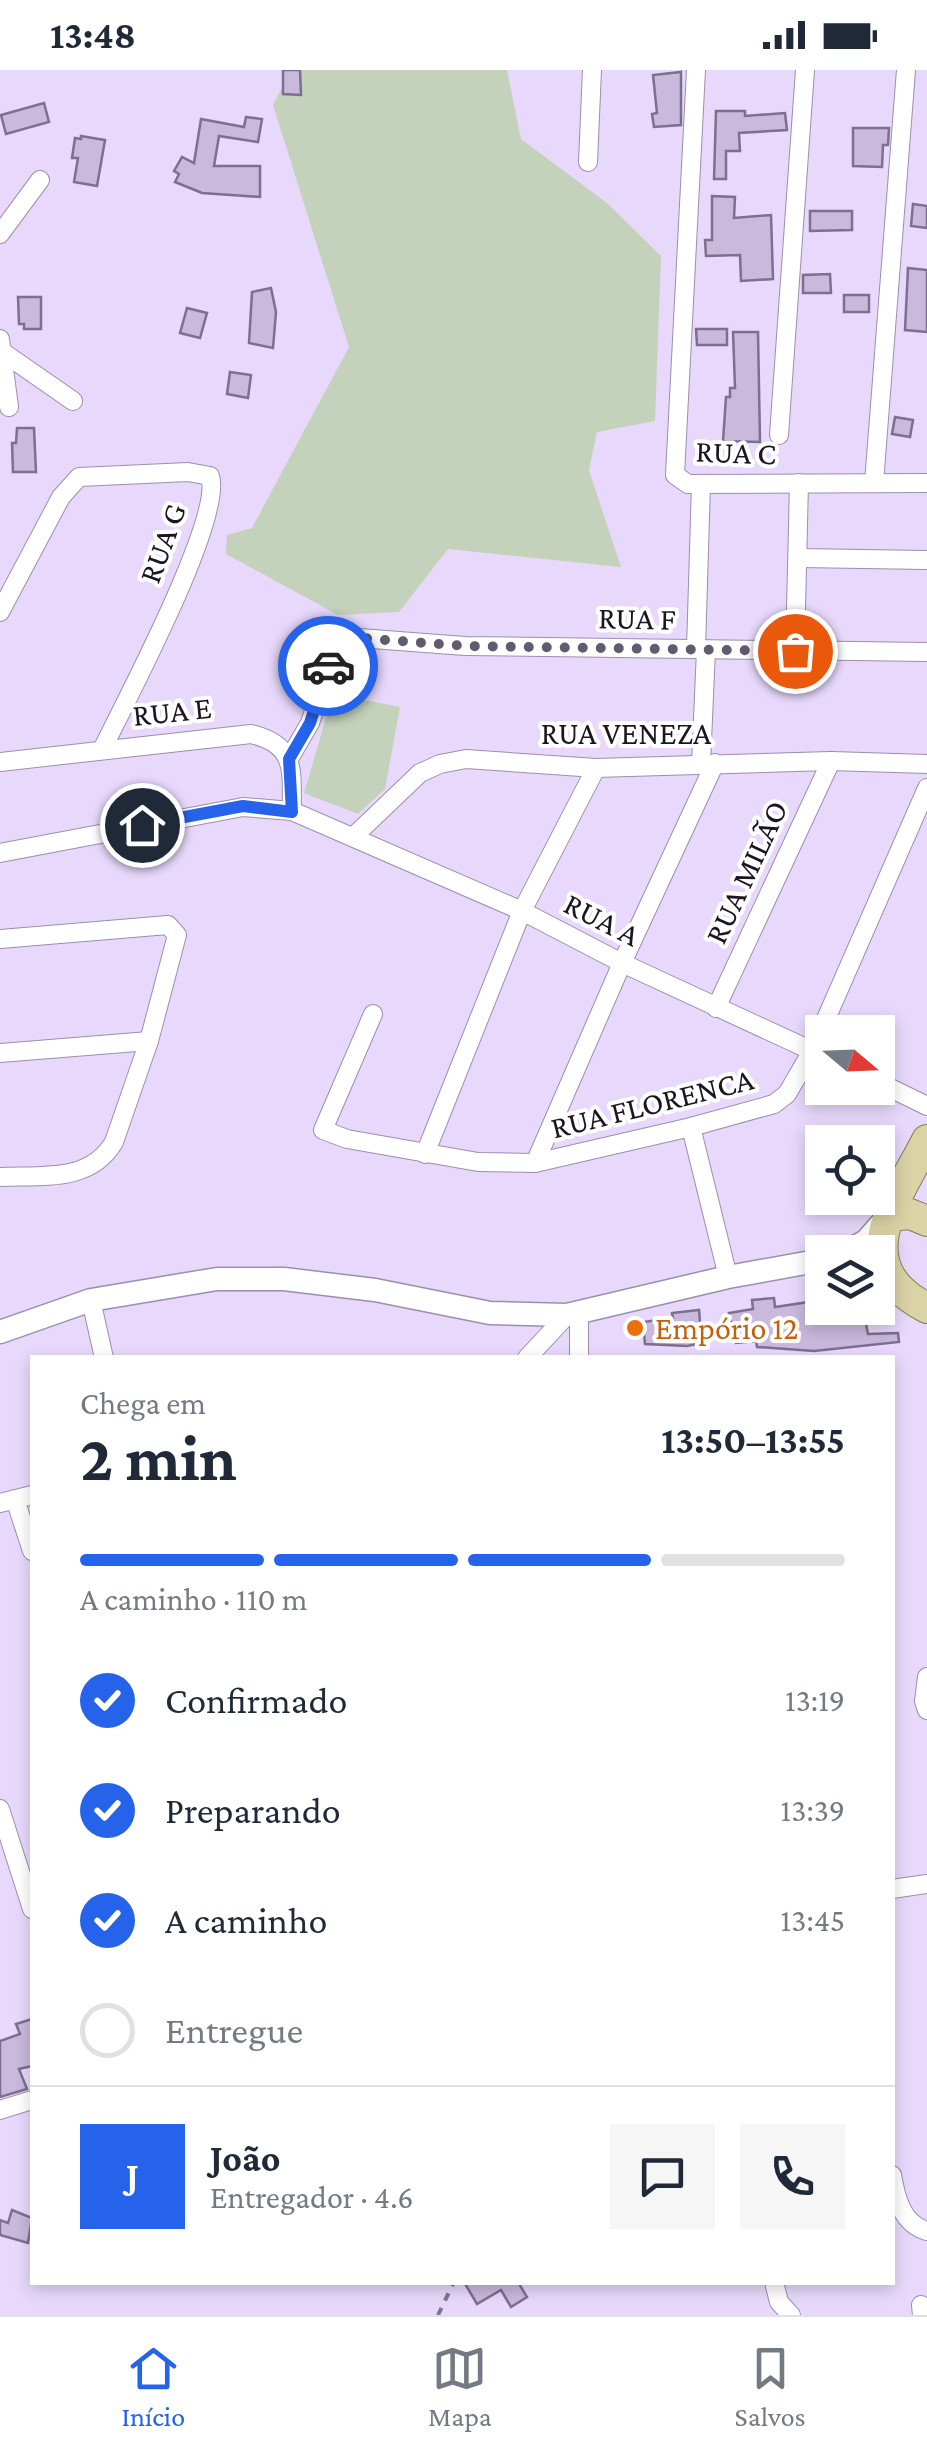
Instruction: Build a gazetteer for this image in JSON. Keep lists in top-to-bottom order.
{
  "streets": {
    "street": [
      "RUA C",
      "RUA G",
      "RUA F",
      "RUA E",
      "RUA VENEZA",
      "RUA MILÃO",
      "RUA A",
      "RUA FLORENCA"
    ]
  },
  "crossings": [
    ["RUA G", "RUA E"],
    ["RUA F", "RUA E"],
    ["RUA VENEZA", "RUA MILÃO"],
    ["RUA VENEZA", "RUA A"],
    ["RUA MILÃO", "RUA A"]
  ],
  "places": ["Empório 12"],
  "north": "right",
  "page": {
    "status": "13:48",
    "heading": ["2 min", "Chega em", "13:50–13:55"],
    "panel": ["João", "Entregador · 4.6"],
    "bar": "A caminho · 110 m",
    "list": [
      ["Confirmado", "13:19"],
      ["Preparando", "13:39"],
      ["A caminho", "13:45"],
      "Entregue"
    ],
    "round": "J",
    "tabs": ["Início", "Mapa", "Salvos"]
  }
}
